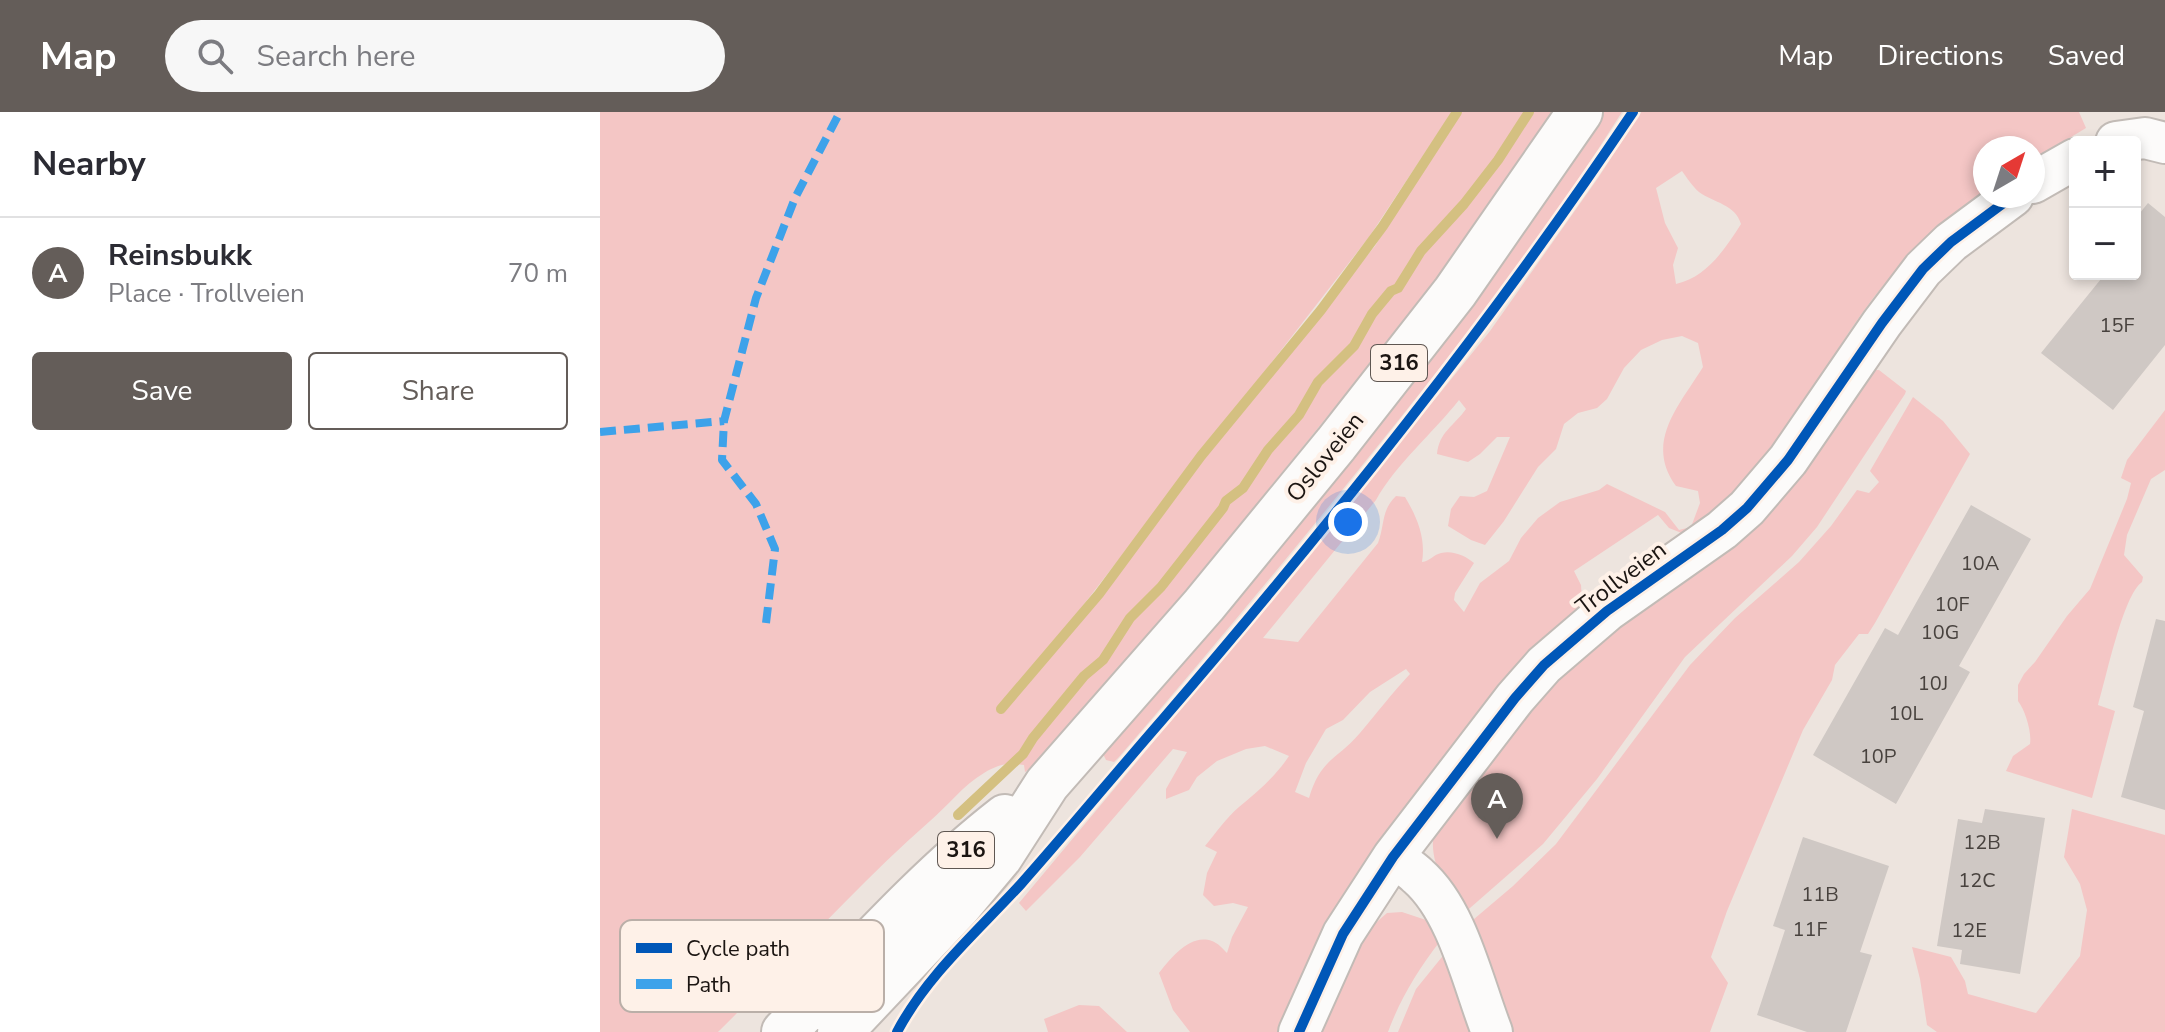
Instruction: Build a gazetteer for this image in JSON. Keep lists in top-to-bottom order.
{
  "streets": {
    "main road": ["316", "Osloveien"],
    "street": ["Trollveien"]
  },
  "house_numbers": [
    "15F",
    "10A",
    "10F",
    "10G",
    "10J",
    "10L",
    "10P",
    "12B",
    "12C",
    "11B",
    "11F",
    "12E"
  ],
  "legend": ["Cycle path", "Path"],
  "north": "top right",
  "page": {
    "header": "Map",
    "search": "Search here",
    "nav": ["Map", "Directions", "Saved"],
    "heading": "Nearby",
    "map_buttons": ["+", "−"],
    "list": [
      {
        "mark": "A",
        "name": "Reinsbukk",
        "note": "Place · Trollveien",
        "value": "70 m"
      }
    ],
    "buttons": ["Save", "Share"],
    "pins": "A"
  }
}
